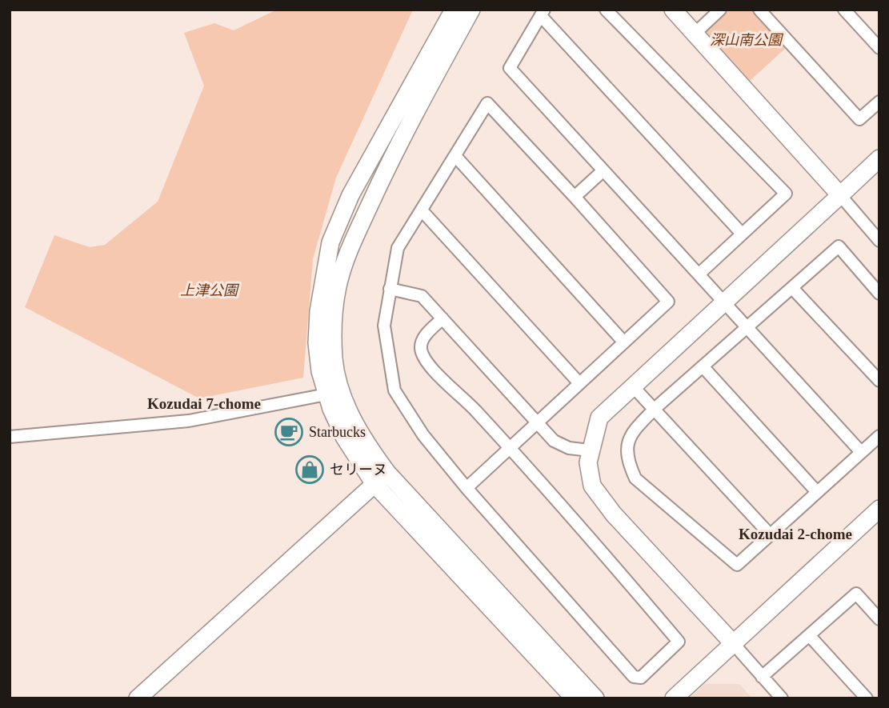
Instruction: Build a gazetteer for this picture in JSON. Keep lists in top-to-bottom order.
{
  "districts": ["Kozudai 7-chome", "Kozudai 2-chome"],
  "parks": ["深山南公園", "上津公園"],
  "places": {
    "cafe": ["Starbucks"],
    "shop": ["セリーヌ"]
  }
}
